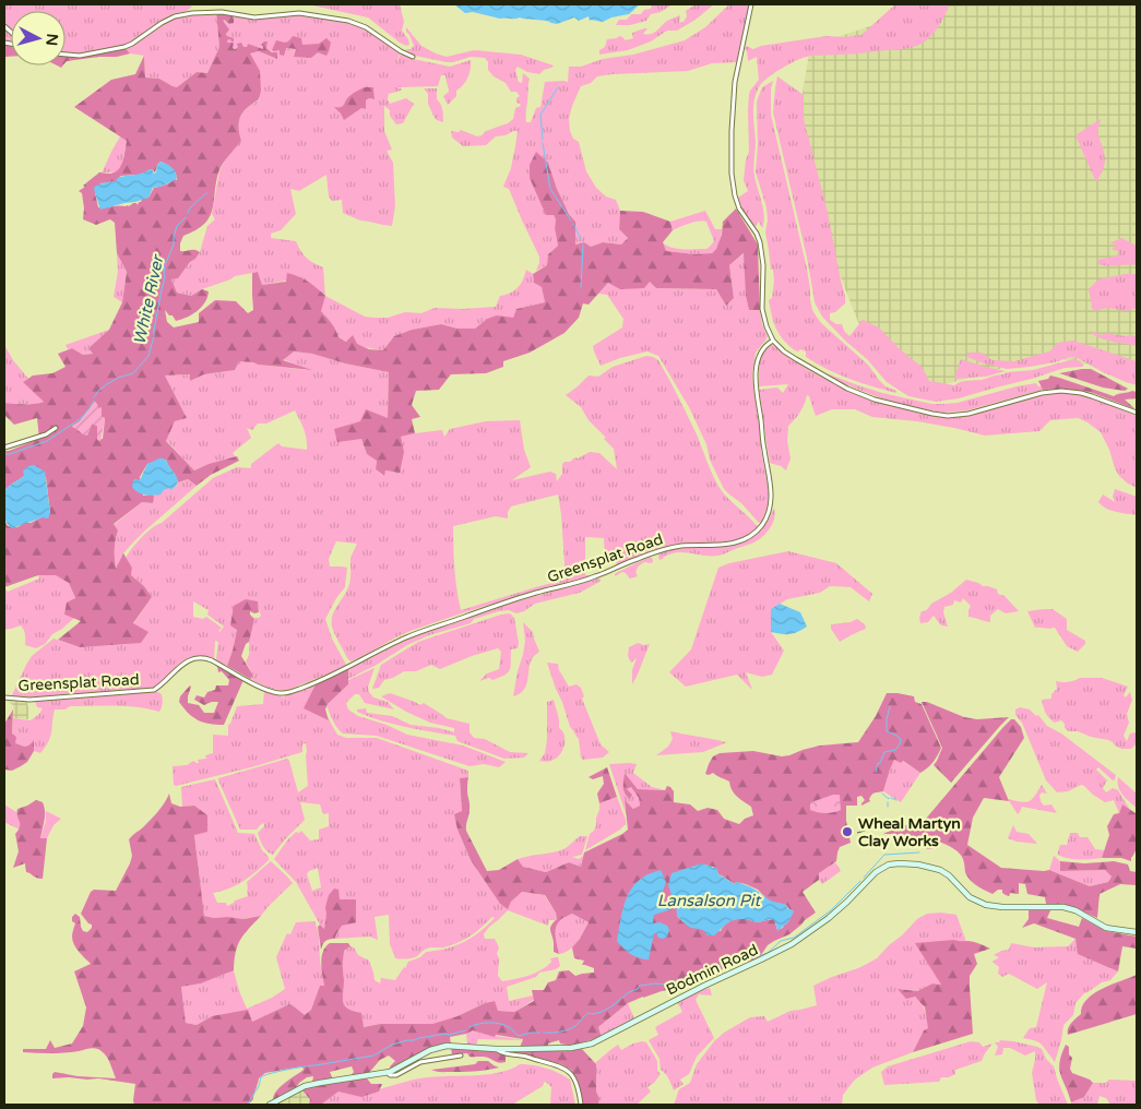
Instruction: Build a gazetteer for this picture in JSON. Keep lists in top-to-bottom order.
{
  "streets": {
    "main road": ["Bodmin Road"],
    "street": ["Greensplat Road"]
  },
  "water": ["White River", "Lansalson Pit"],
  "places": ["Wheal Martyn Clay Works"],
  "north": "right"
}
